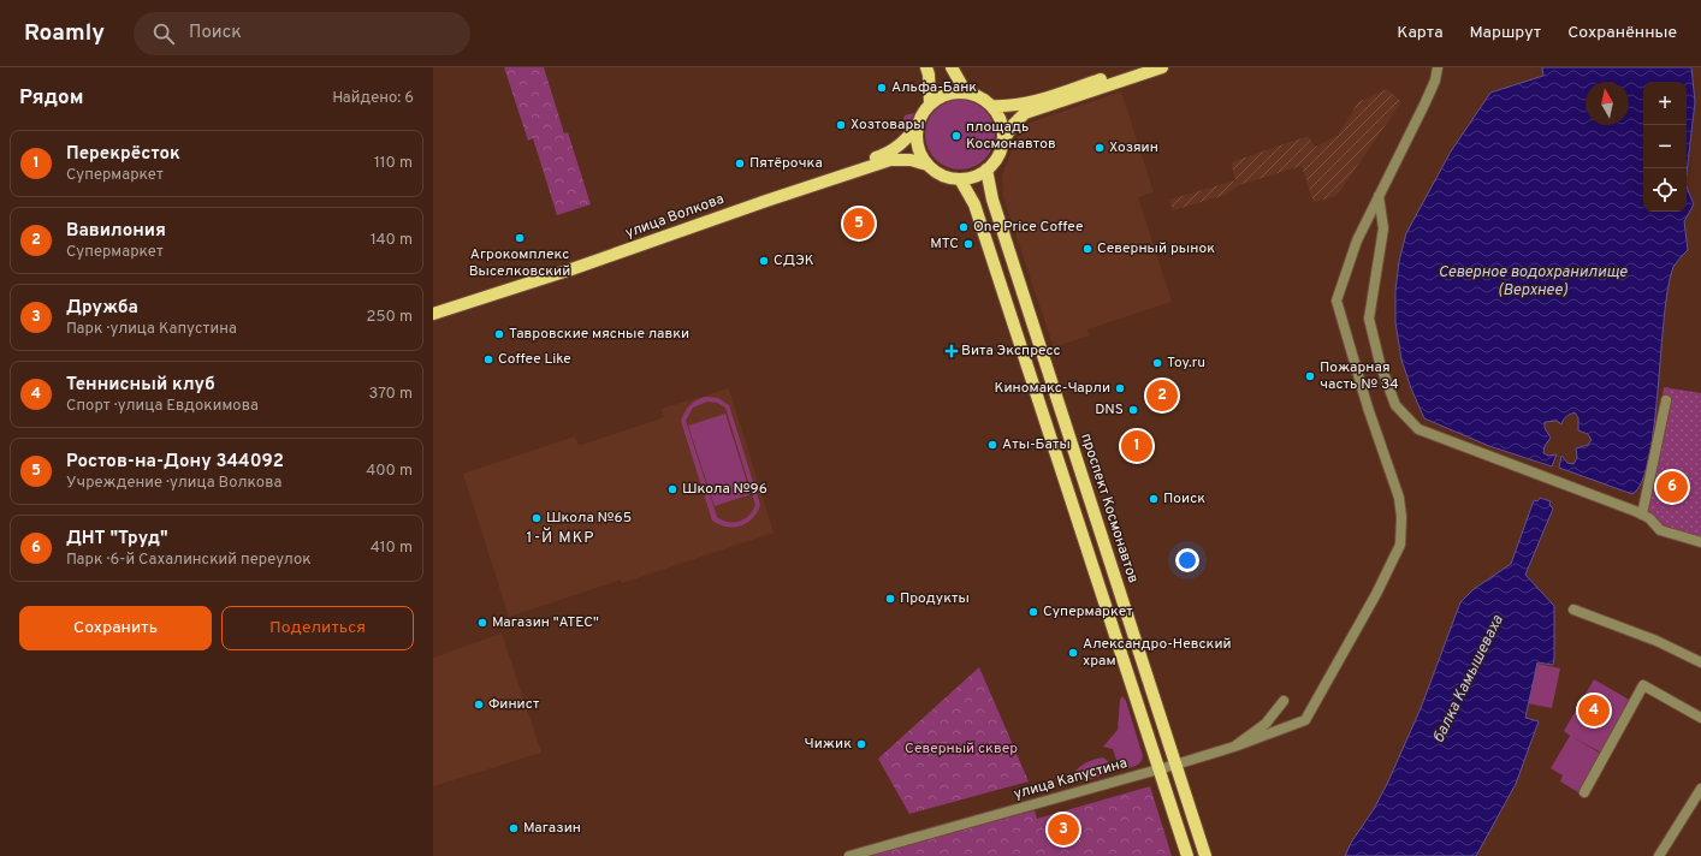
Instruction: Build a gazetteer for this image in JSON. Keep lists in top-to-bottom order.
{
  "streets": {
    "main road": ["улица Волкова", "проспект Космонавтов"],
    "street": ["улица Капустина"]
  },
  "crossings": [
    ["улица Волкова", "проспект Космонавтов"],
    ["проспект Космонавтов", "улица Капустина"]
  ],
  "districts": ["1-Й МКР"],
  "water": ["Северное водохранилище (Верхнее)", "балка Камышеваха"],
  "parks": ["Северный сквер"],
  "places": {
    "other": [
      "Альфа-Банк",
      "Хозтовары",
      "площадь Космонавтов",
      "Хозяин",
      "Пятёрочка",
      "One Price Coffee",
      "Агрокомплекс Выселковский",
      "МТС",
      "Северный рынок",
      "СДЭК",
      "Тавровские мясные лавки",
      "Coffee Like",
      "Toy.ru",
      "Пожарная часть № 34",
      "Киномакс-Чарли",
      "DNS",
      "Аты-Баты",
      "Школа №96",
      "Поиск",
      "Школа №65",
      "Продукты",
      "Супермаркет",
      "Магазин \"АТЕС\"",
      "Александро-Невский храм",
      "Финист",
      "Чижик",
      "Магазин"
    ],
    "health": ["Вита Экспресс"]
  },
  "north": "top",
  "page": {
    "header": "Roamly",
    "search": "Поиск",
    "nav": ["Карта", "Маршрут", "Сохранённые"],
    "heading": ["Рядом", "Найдено: 6"],
    "map_buttons": ["+", "−"],
    "list": [
      {
        "mark": "1",
        "name": "Перекрёсток",
        "note": "Супермаркет",
        "value": "110 m"
      },
      {
        "mark": "2",
        "name": "Вавилония",
        "note": "Супермаркет",
        "value": "140 m"
      },
      {
        "mark": "3",
        "name": "Дружба",
        "note": "Парк · улица Капустина",
        "value": "250 m"
      },
      {
        "mark": "4",
        "name": "Теннисный клуб",
        "note": "Спорт · улица Евдокимова",
        "value": "370 m"
      },
      {
        "mark": "5",
        "name": "Ростов-на-Дону 344092",
        "note": "Учреждение · улица Волкова",
        "value": "400 m"
      },
      {
        "mark": "6",
        "name": "ДНТ \"Труд\"",
        "note": "Парк · 6-й Сахалинский переулок",
        "value": "410 m"
      }
    ],
    "pins": [
      "5",
      "2",
      "1",
      "6",
      "4",
      "3"
    ],
    "buttons": ["Сохранить", "Поделиться"]
  }
}
